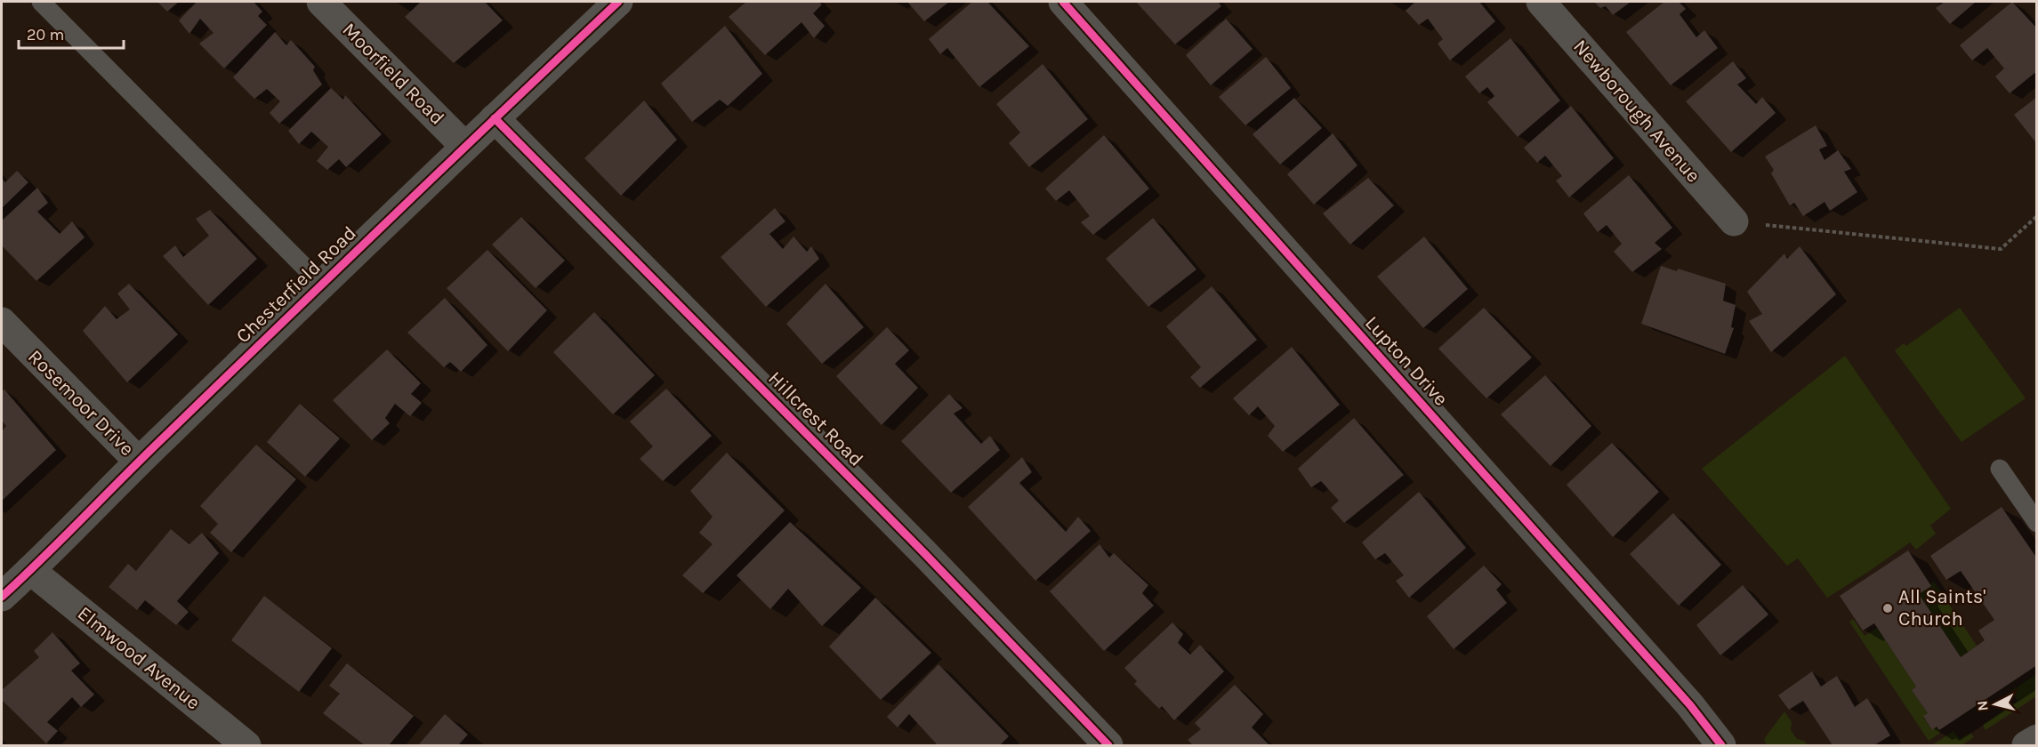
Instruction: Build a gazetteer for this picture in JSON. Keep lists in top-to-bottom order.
{
  "streets": {
    "street": [
      "Moorfield Road",
      "Newborough Avenue",
      "Chesterfield Road",
      "Lupton Drive",
      "Rosemoor Drive",
      "Hillcrest Road",
      "Elmwood Avenue"
    ]
  },
  "crossings": [
    ["Moorfield Road", "Chesterfield Road"],
    ["Chesterfield Road", "Rosemoor Drive"],
    ["Chesterfield Road", "Hillcrest Road"],
    ["Chesterfield Road", "Elmwood Avenue"]
  ],
  "places": ["All Saints' Church"],
  "scale_bar": "20 m",
  "north": "left"
}
